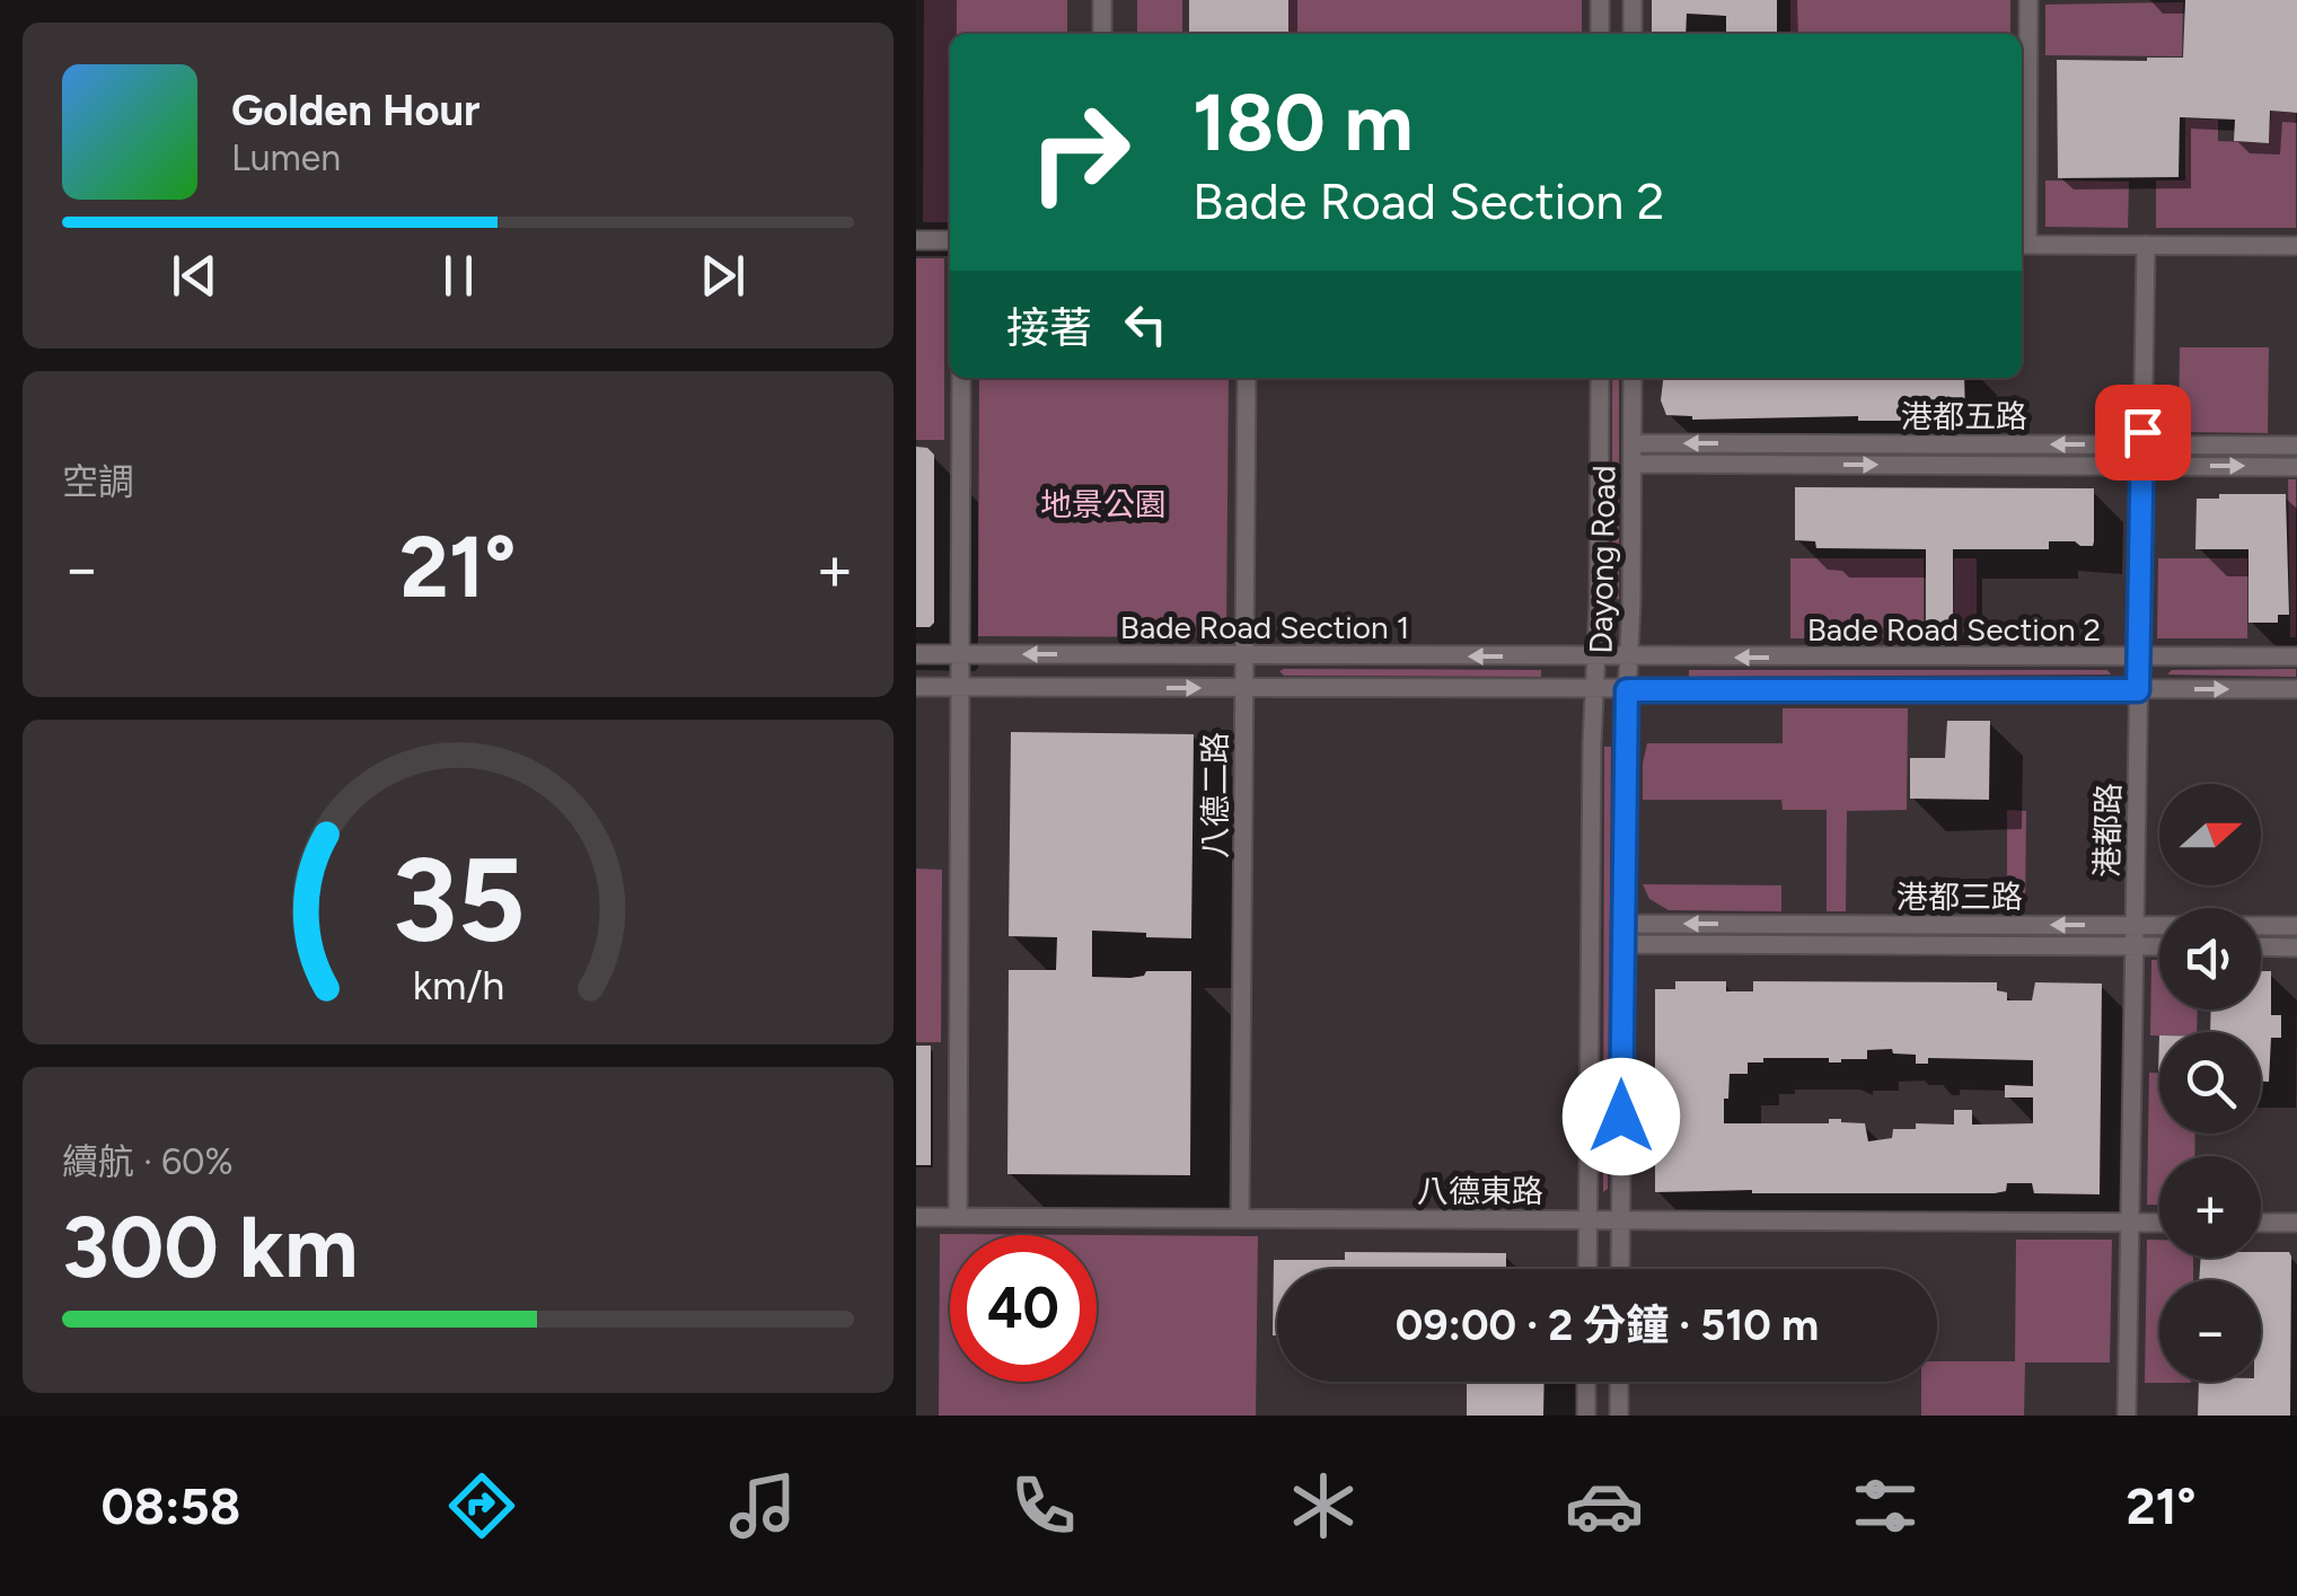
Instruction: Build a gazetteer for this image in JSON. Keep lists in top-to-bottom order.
{
  "streets": {
    "street": [
      "港都五路",
      "Dayong Road",
      "Bade Road Section 1",
      "Bade Road Section 2",
      "八德二路",
      "港都路",
      "港都三路",
      "八德東路"
    ]
  },
  "crossings": [
    ["港都五路", "Dayong Road"],
    ["港都五路", "港都路"],
    ["Dayong Road", "Bade Road Section 1"],
    ["Dayong Road", "Bade Road Section 2"],
    ["Dayong Road", "港都三路"],
    ["Dayong Road", "八德東路"],
    ["Bade Road Section 1", "Bade Road Section 2"],
    ["Bade Road Section 1", "八德二路"],
    ["Bade Road Section 2", "港都路"],
    ["八德二路", "八德東路"],
    ["港都路", "港都三路"],
    ["港都路", "八德東路"]
  ],
  "parks": ["地景公園"],
  "north": "right",
  "page": {
    "turn": ["180 m", "Bade Road Section 2"],
    "song": ["Golden Hour", "Lumen"],
    "then": "接著",
    "tile": [
      "空調",
      ["續航 · 60%", "300 km"]
    ],
    "heat": ["−", "21°", "+"],
    "map_buttons": ["+", "−"],
    "limit": "40",
    "trip": "09:00 · 2 分鐘 · 510 m",
    "tabs": ["08:58", "21°"],
    "gauge": ["35", "km/h"]
  }
}
